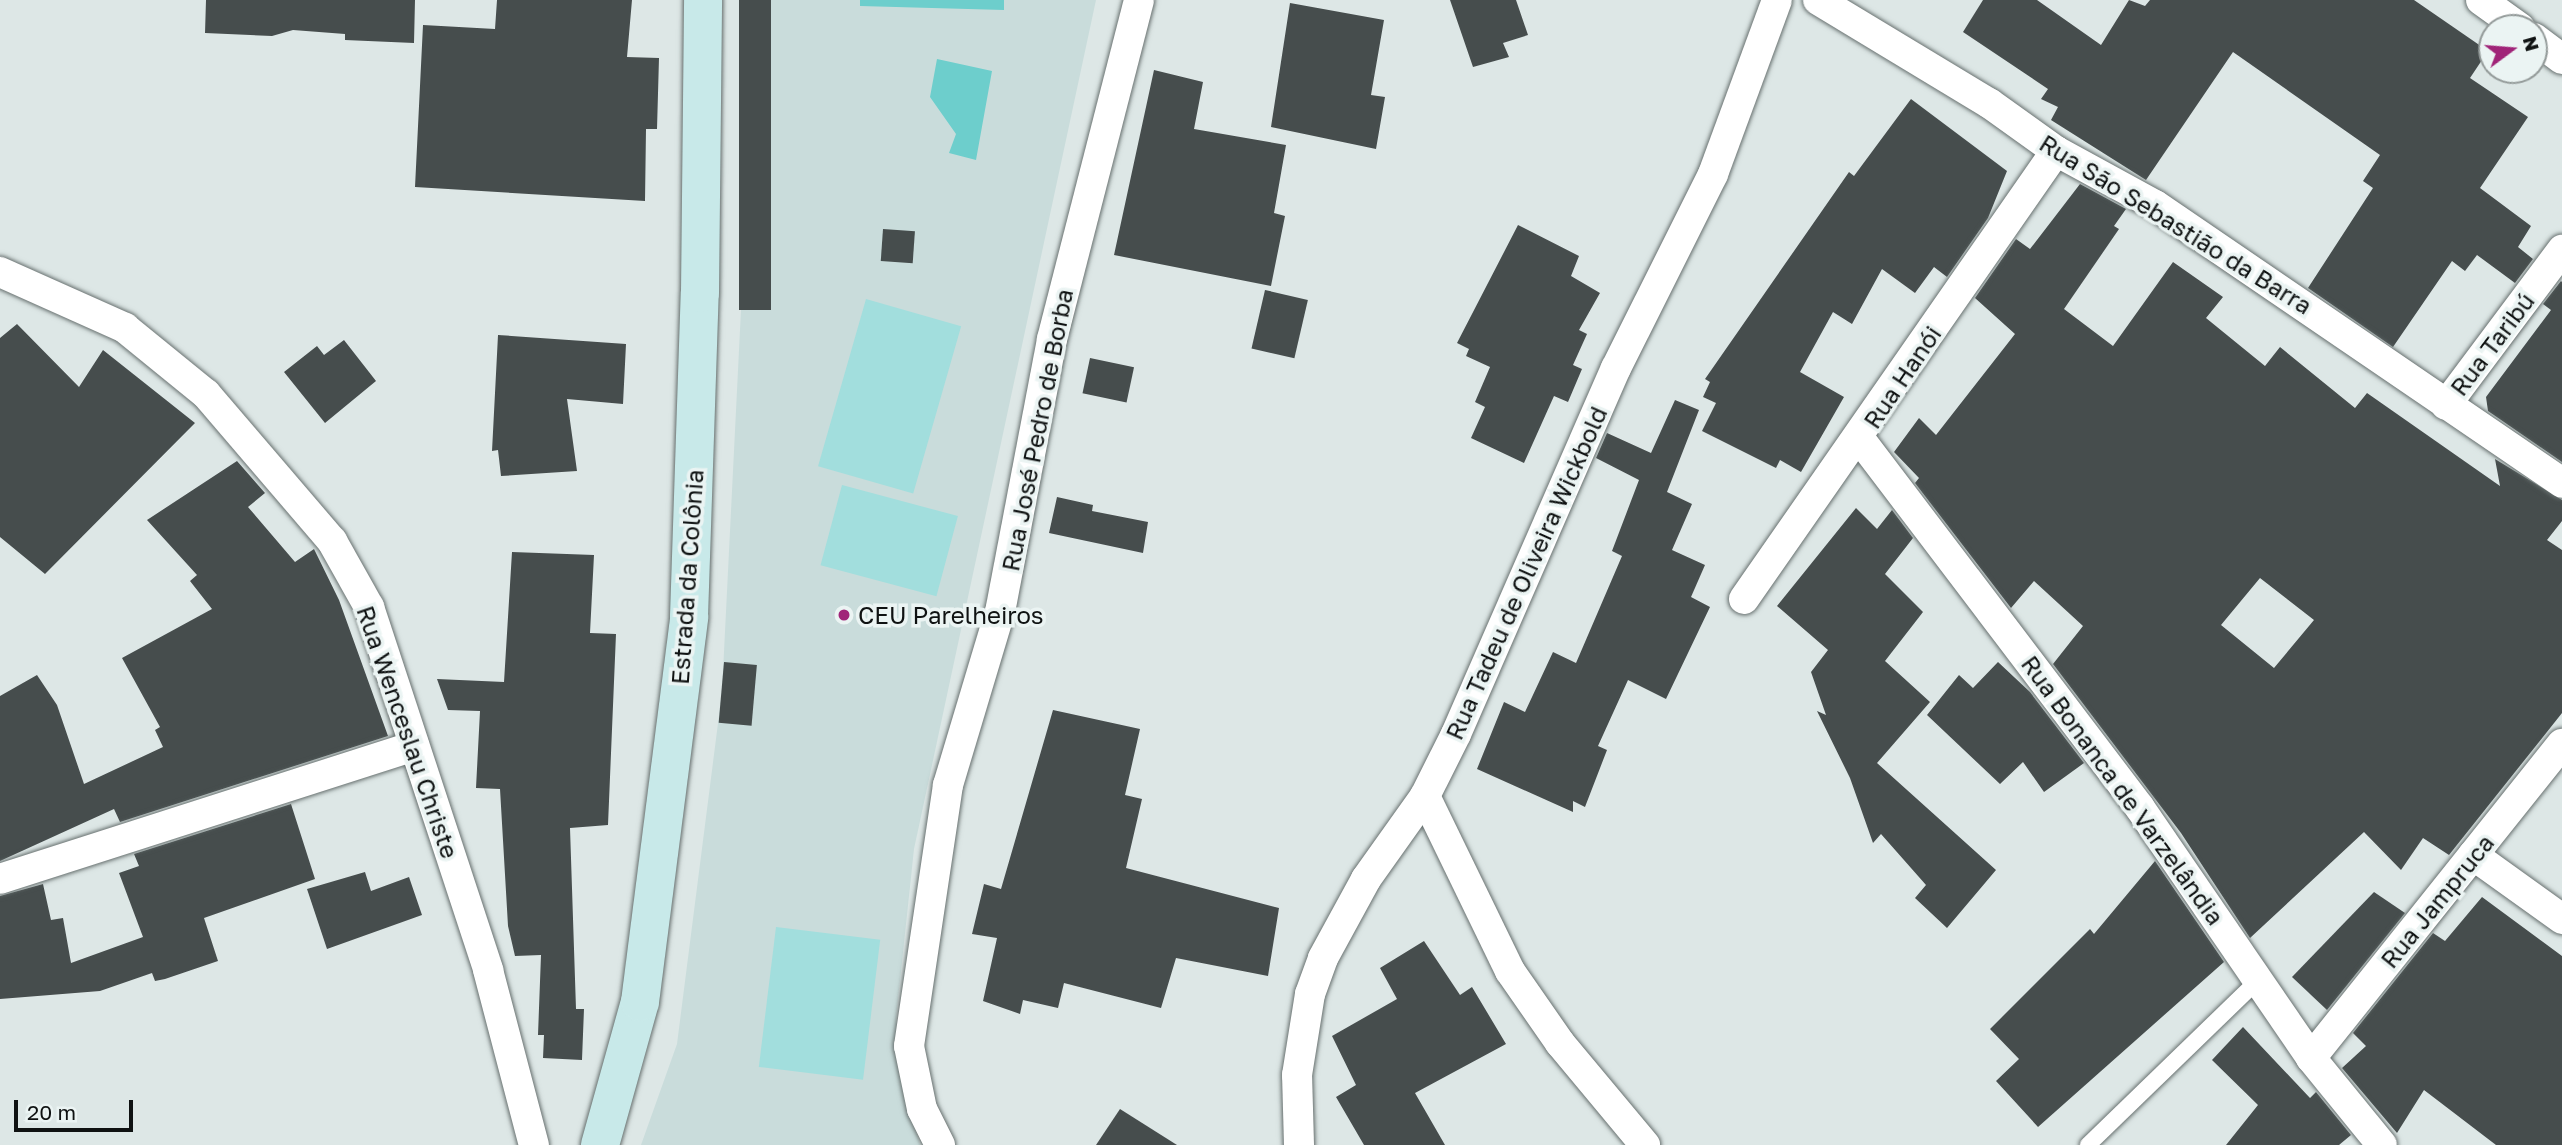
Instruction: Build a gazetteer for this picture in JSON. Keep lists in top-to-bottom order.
{
  "streets": {
    "main road": ["Estrada da Colônia"],
    "street": [
      "Rua São Sebastião da Barra",
      "Rua Taribú",
      "Rua Hanói",
      "Rua José Pedro de Borba",
      "Rua Tadeu de Oliveira Wickbold",
      "Rua Wenceslau Christe",
      "Rua Bonanca de Varzelândia",
      "Rua Jampruca"
    ]
  },
  "crossings": [
    ["Rua São Sebastião da Barra", "Rua Taribú"],
    ["Rua São Sebastião da Barra", "Rua Hanói"],
    ["Rua Hanói", "Rua Bonanca de Varzelândia"],
    ["Rua Bonanca de Varzelândia", "Rua Jampruca"]
  ],
  "places": ["CEU Parelheiros"],
  "scale_bar": "20 m",
  "north": "right"
}
